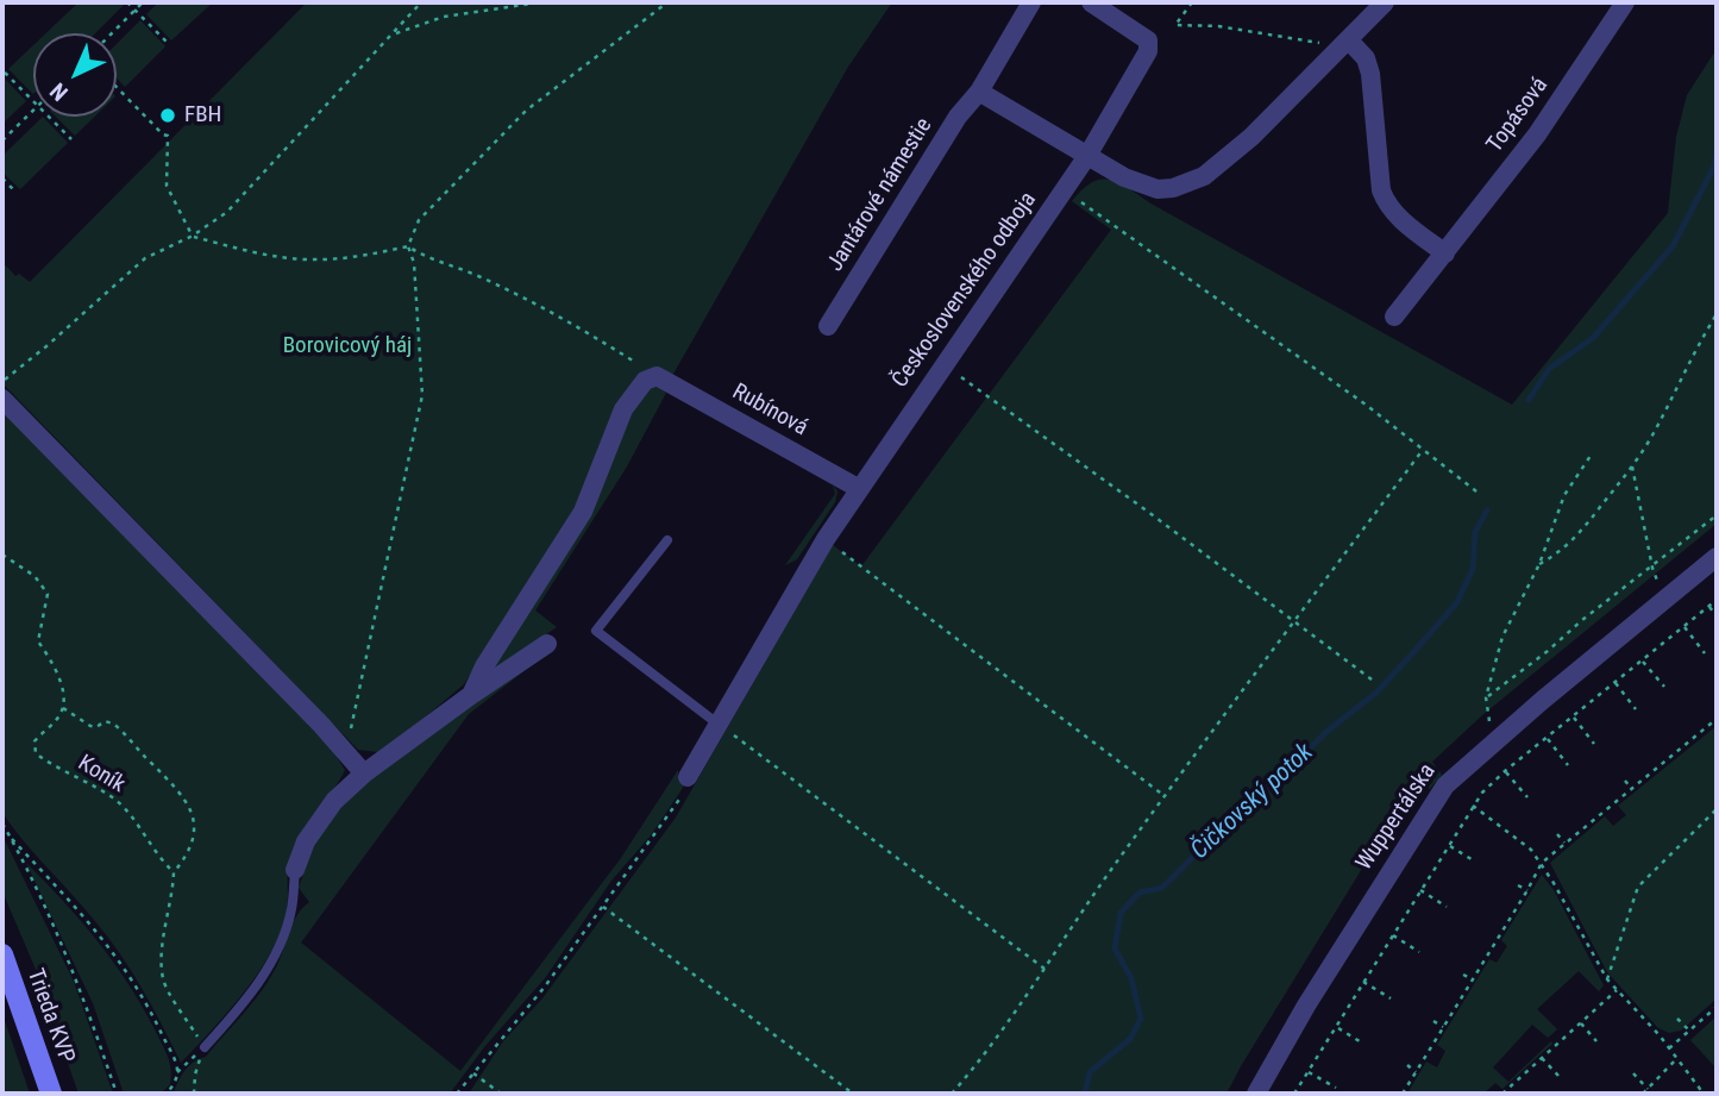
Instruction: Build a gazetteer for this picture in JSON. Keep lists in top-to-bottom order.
{
  "streets": {
    "street": [
      "Topásová",
      "Jantárové námestie",
      "Československého odboja",
      "Rubínová",
      "Wuppertálska",
      "Trieda KVP"
    ],
    "path": ["Koník"]
  },
  "crossings": [
    ["Československého odboja", "Rubínová"]
  ],
  "water": ["Čičkovský potok"],
  "parks": ["Borovicový háj"],
  "places": ["FBH"],
  "north": "bottom left"
}
